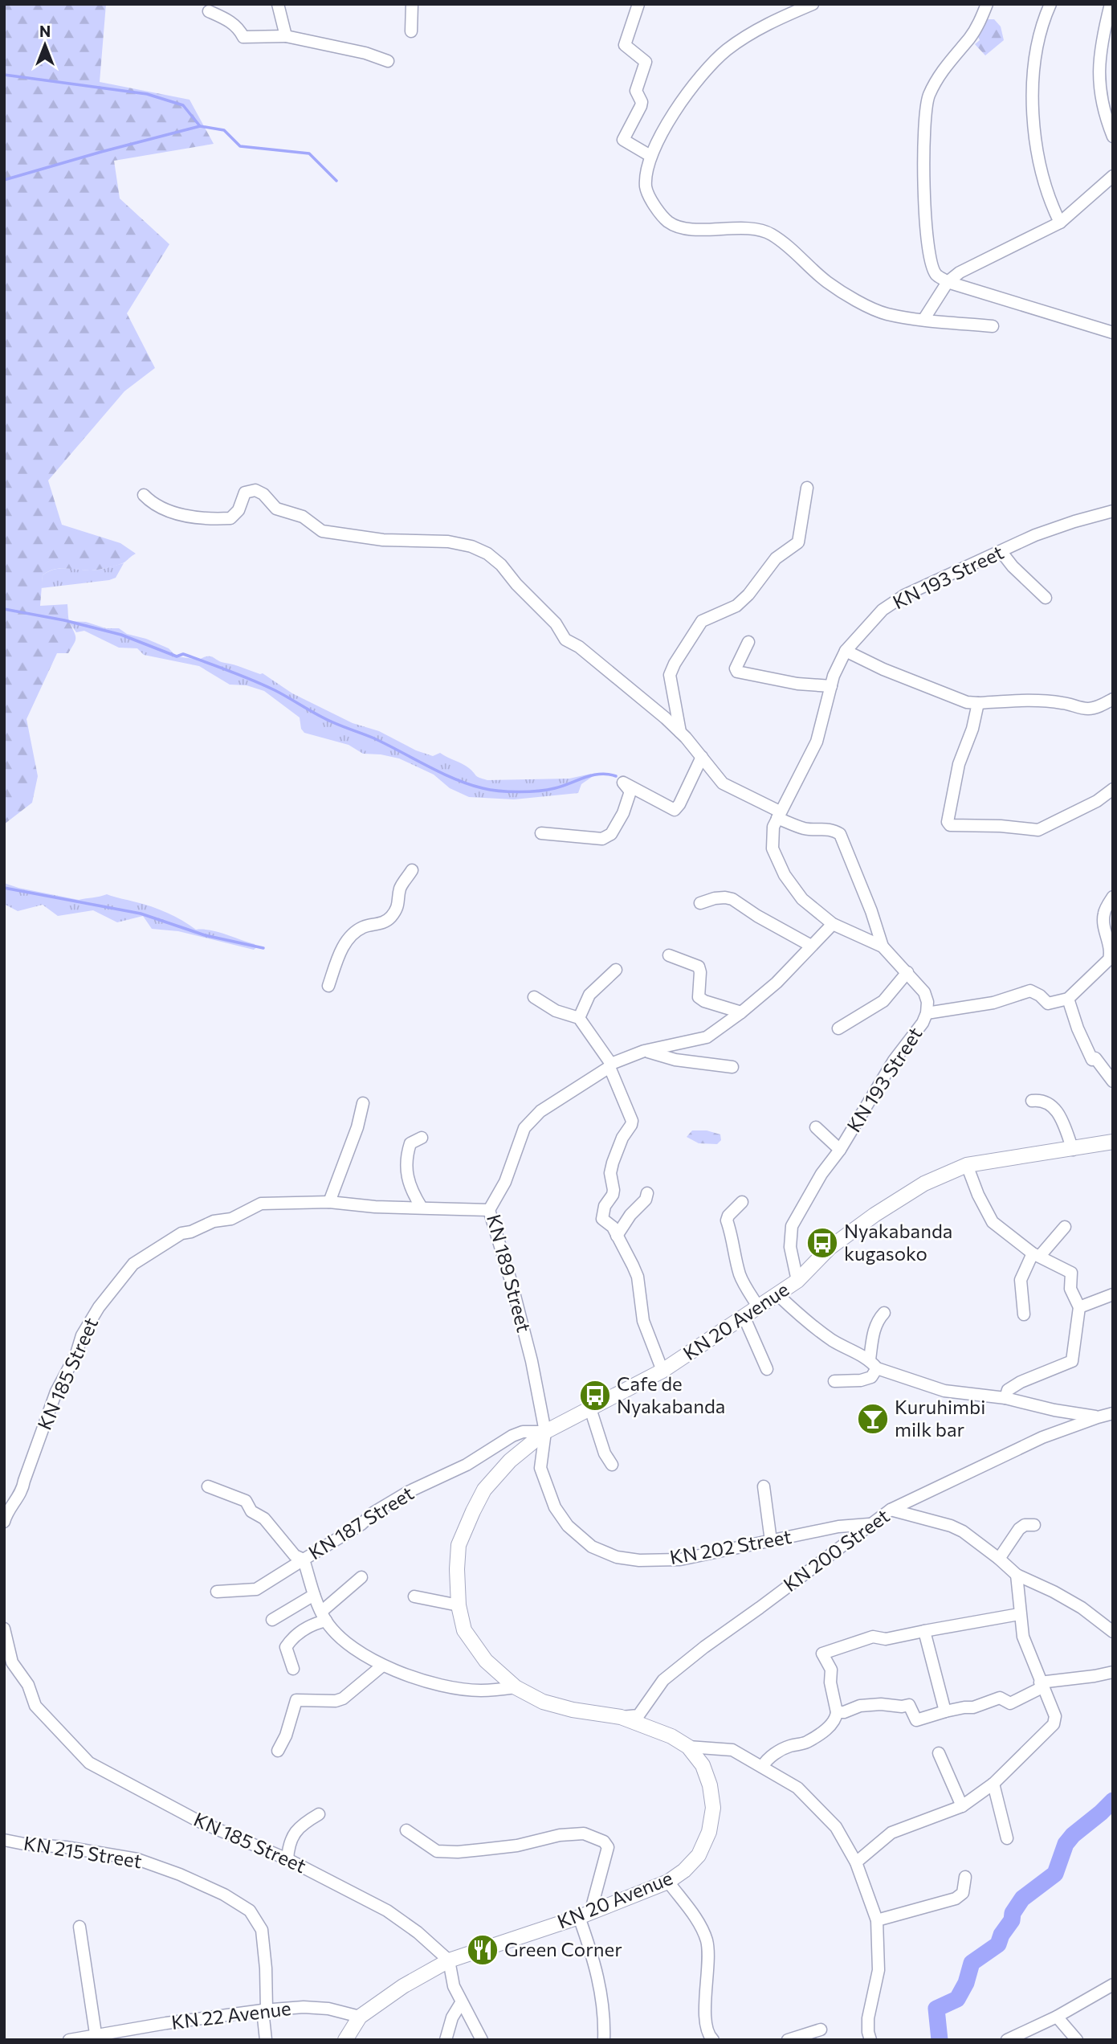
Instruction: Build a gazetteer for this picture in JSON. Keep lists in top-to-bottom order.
{
  "streets": {
    "main road": ["KN 20 Avenue"],
    "street": [
      "KN 193 Street",
      "KN 189 Street",
      "KN 185 Street",
      "KN 187 Street",
      "KN 202 Street",
      "KN 200 Street",
      "KN 215 Street",
      "KN 22 Avenue"
    ]
  },
  "crossings": [
    ["KN 193 Street", "KN 189 Street"],
    ["KN 193 Street", "KN 20 Avenue"],
    ["KN 189 Street", "KN 20 Avenue"],
    ["KN 189 Street", "KN 185 Street"],
    ["KN 189 Street", "KN 187 Street"],
    ["KN 189 Street", "KN 202 Street"],
    ["KN 20 Avenue", "KN 185 Street"],
    ["KN 20 Avenue", "KN 187 Street"],
    ["KN 20 Avenue", "KN 202 Street"],
    ["KN 20 Avenue", "KN 200 Street"],
    ["KN 20 Avenue", "KN 22 Avenue"],
    ["KN 187 Street", "KN 202 Street"],
    ["KN 202 Street", "KN 200 Street"],
    ["KN 215 Street", "KN 22 Avenue"]
  ],
  "places": {
    "bus stop": ["Nyakabanda kugasoko", "Cafe de Nyakabanda"],
    "bar": ["Kuruhimbi milk bar"],
    "restaurant": ["Green Corner"]
  },
  "north": "top"
}
